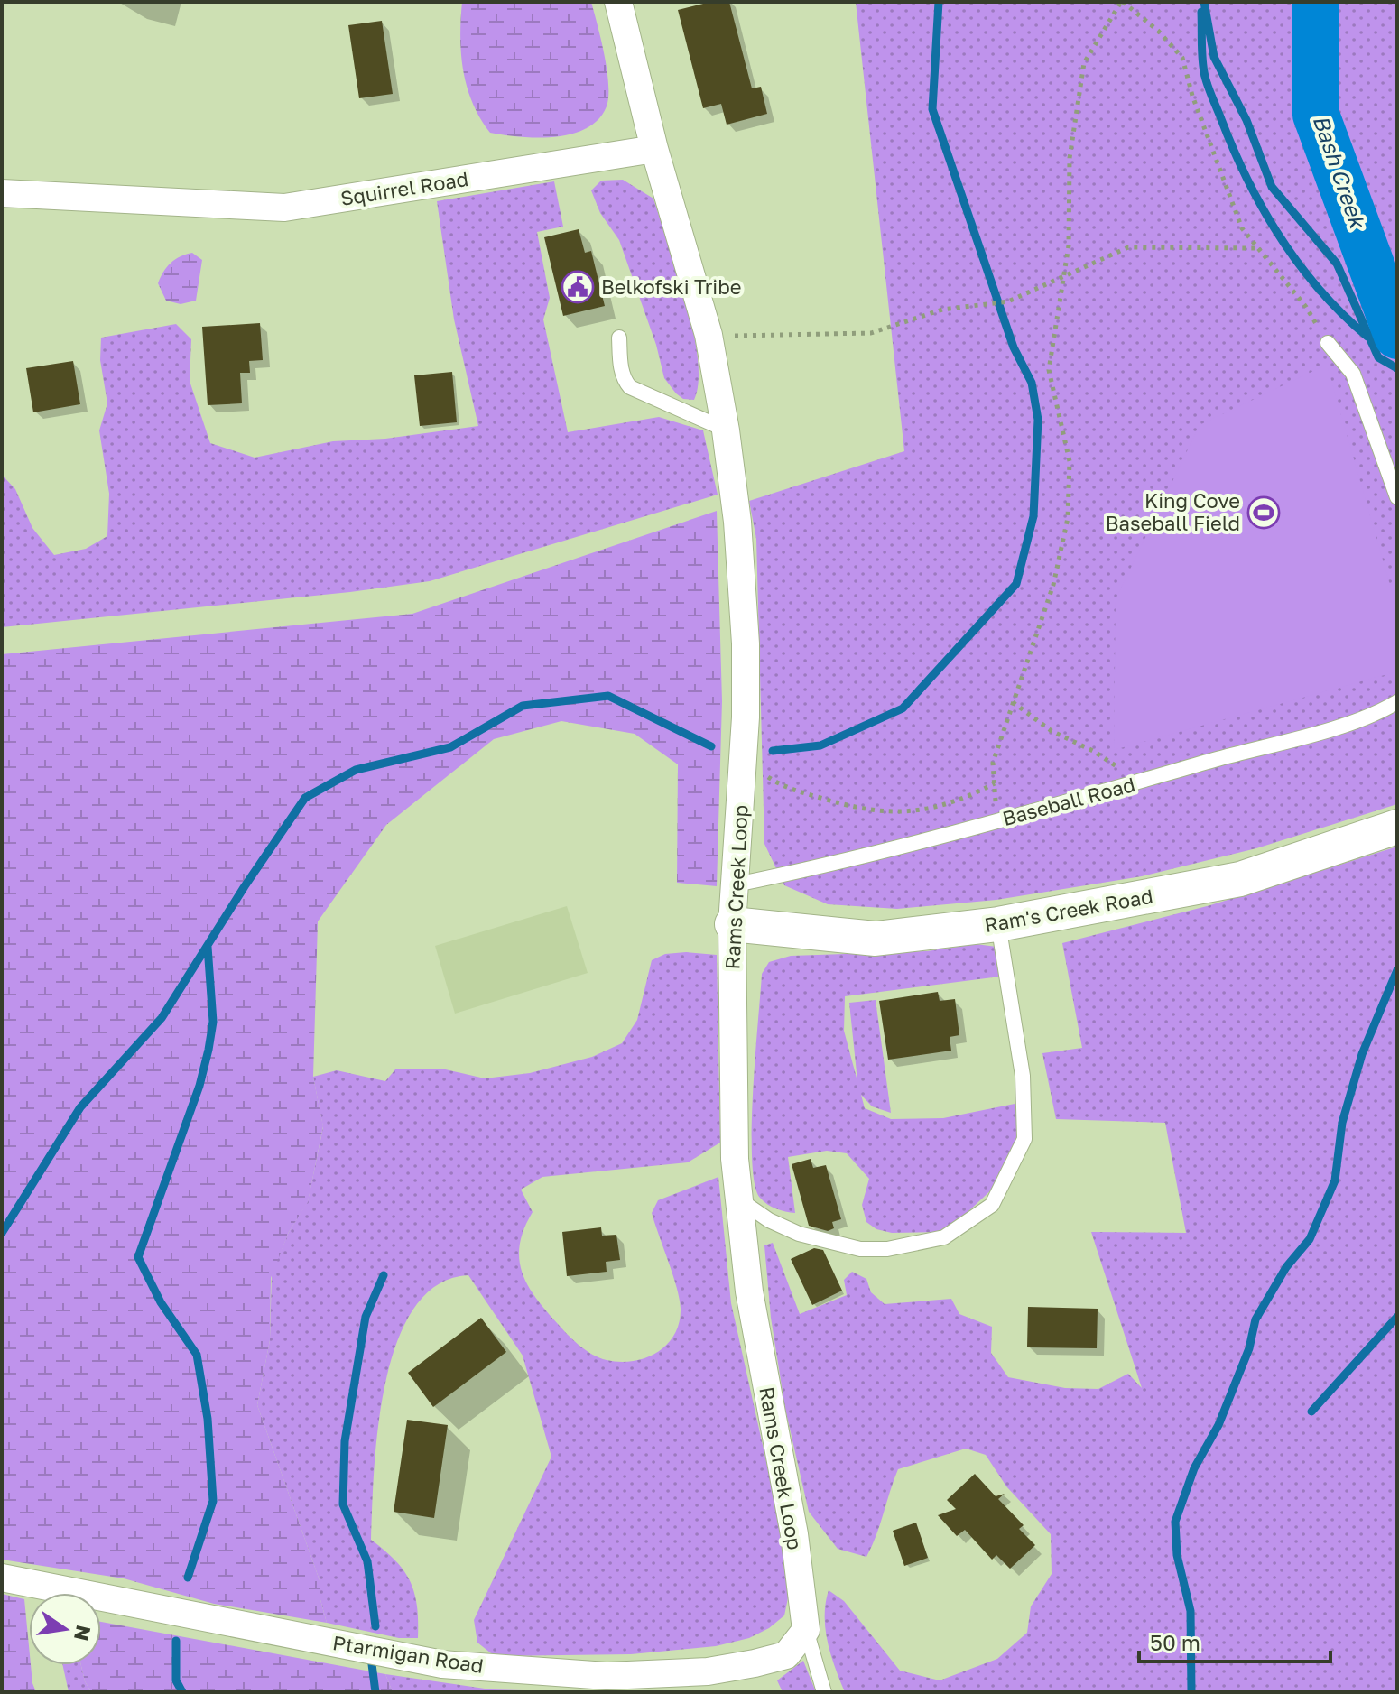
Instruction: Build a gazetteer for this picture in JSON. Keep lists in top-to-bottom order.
{
  "streets": {
    "street": [
      "Squirrel Road",
      "Rams Creek Loop",
      "Ram's Creek Road",
      "Ptarmigan Road"
    ],
    "lane": ["Baseball Road"]
  },
  "crossings": [
    ["Squirrel Road", "Rams Creek Loop"],
    ["Baseball Road", "Rams Creek Loop"],
    ["Rams Creek Loop", "Ram's Creek Road"],
    ["Rams Creek Loop", "Ptarmigan Road"]
  ],
  "water": ["Bash Creek"],
  "places": {
    "public building": ["Belkofski Tribe"],
    "sports": ["King Cove Baseball Field"]
  },
  "scale_bar": "50 m",
  "north": "right"
}
